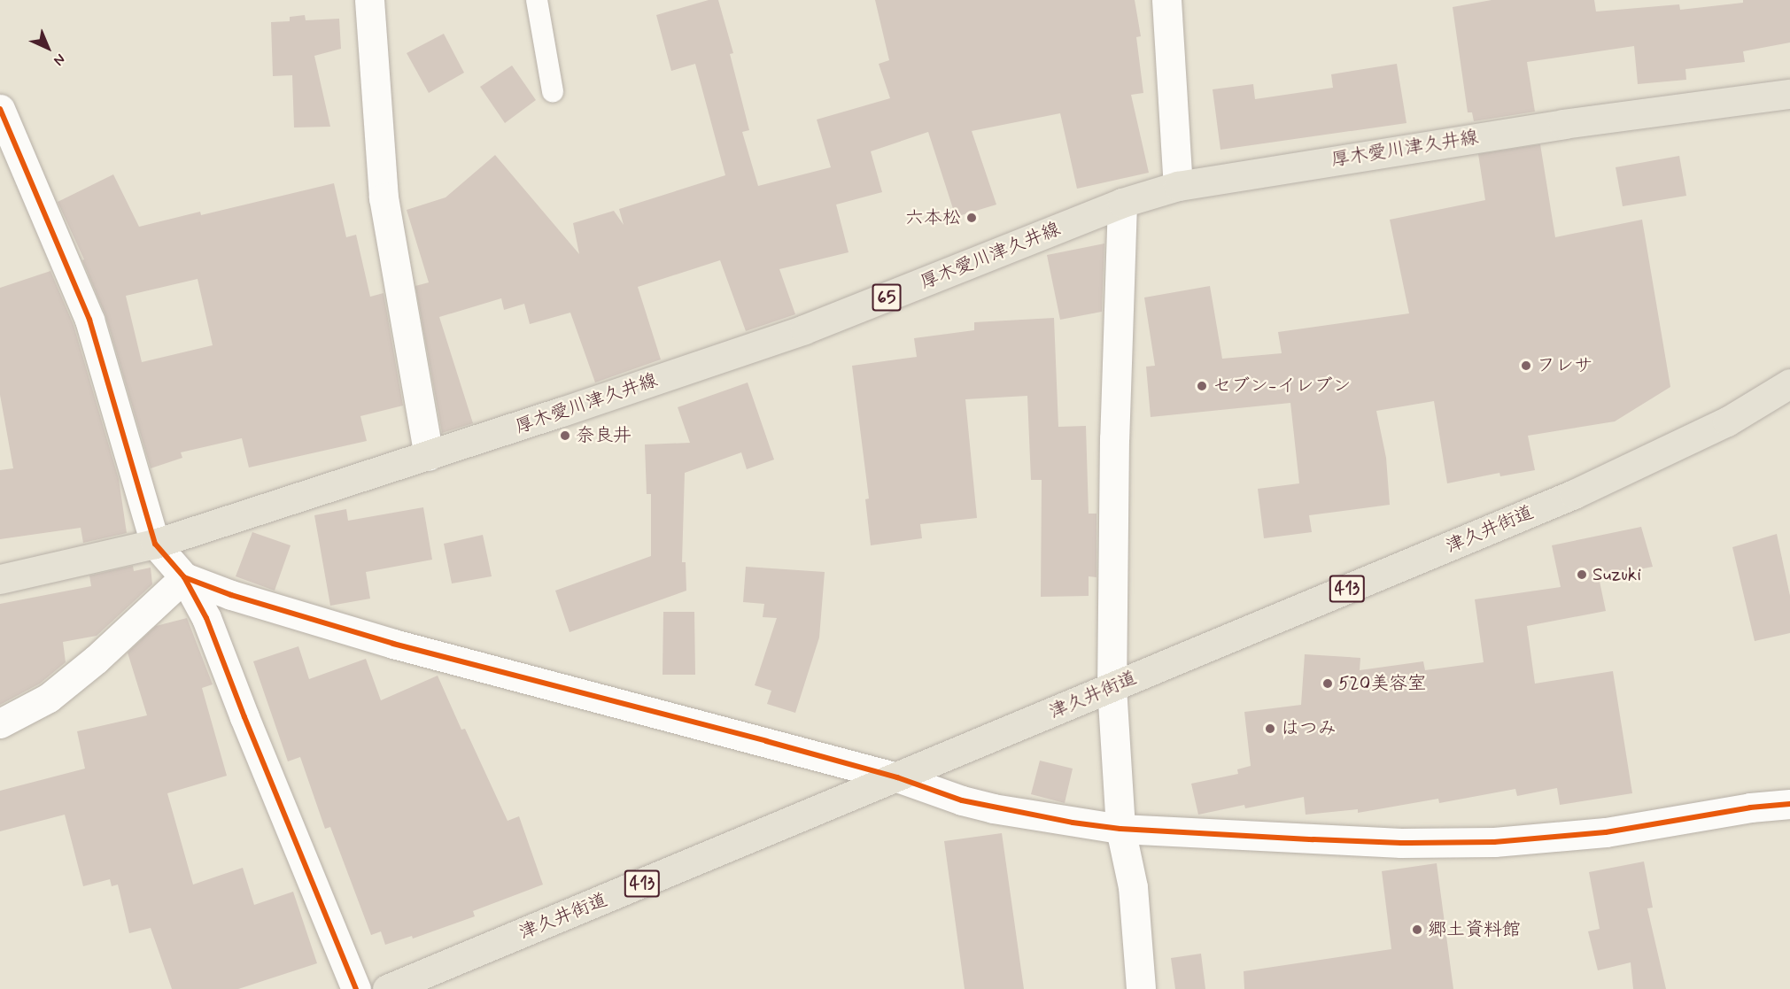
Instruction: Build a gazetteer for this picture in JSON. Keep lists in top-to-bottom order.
{
  "streets": {
    "main road": [
      "厚木愛川津久井線",
      "65",
      "津久井街道",
      "413"
    ]
  },
  "places": [
    "六本松",
    "フレサ",
    "セブン-イレブン",
    "奈良井",
    "Suzuki",
    "520美容室",
    "はつみ",
    "郷土資料館"
  ],
  "north": "bottom right"
}
